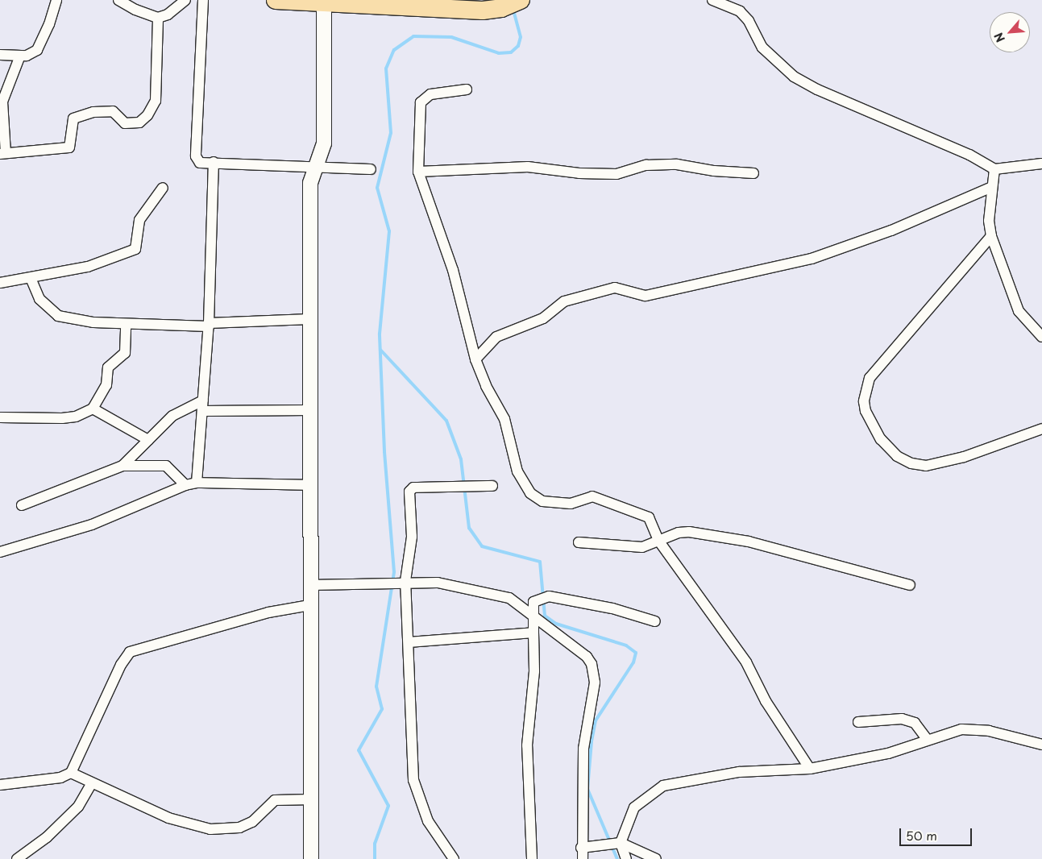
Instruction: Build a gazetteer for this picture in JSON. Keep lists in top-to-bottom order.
{
  "scale_bar": "50 m",
  "north": "bottom left"
}
